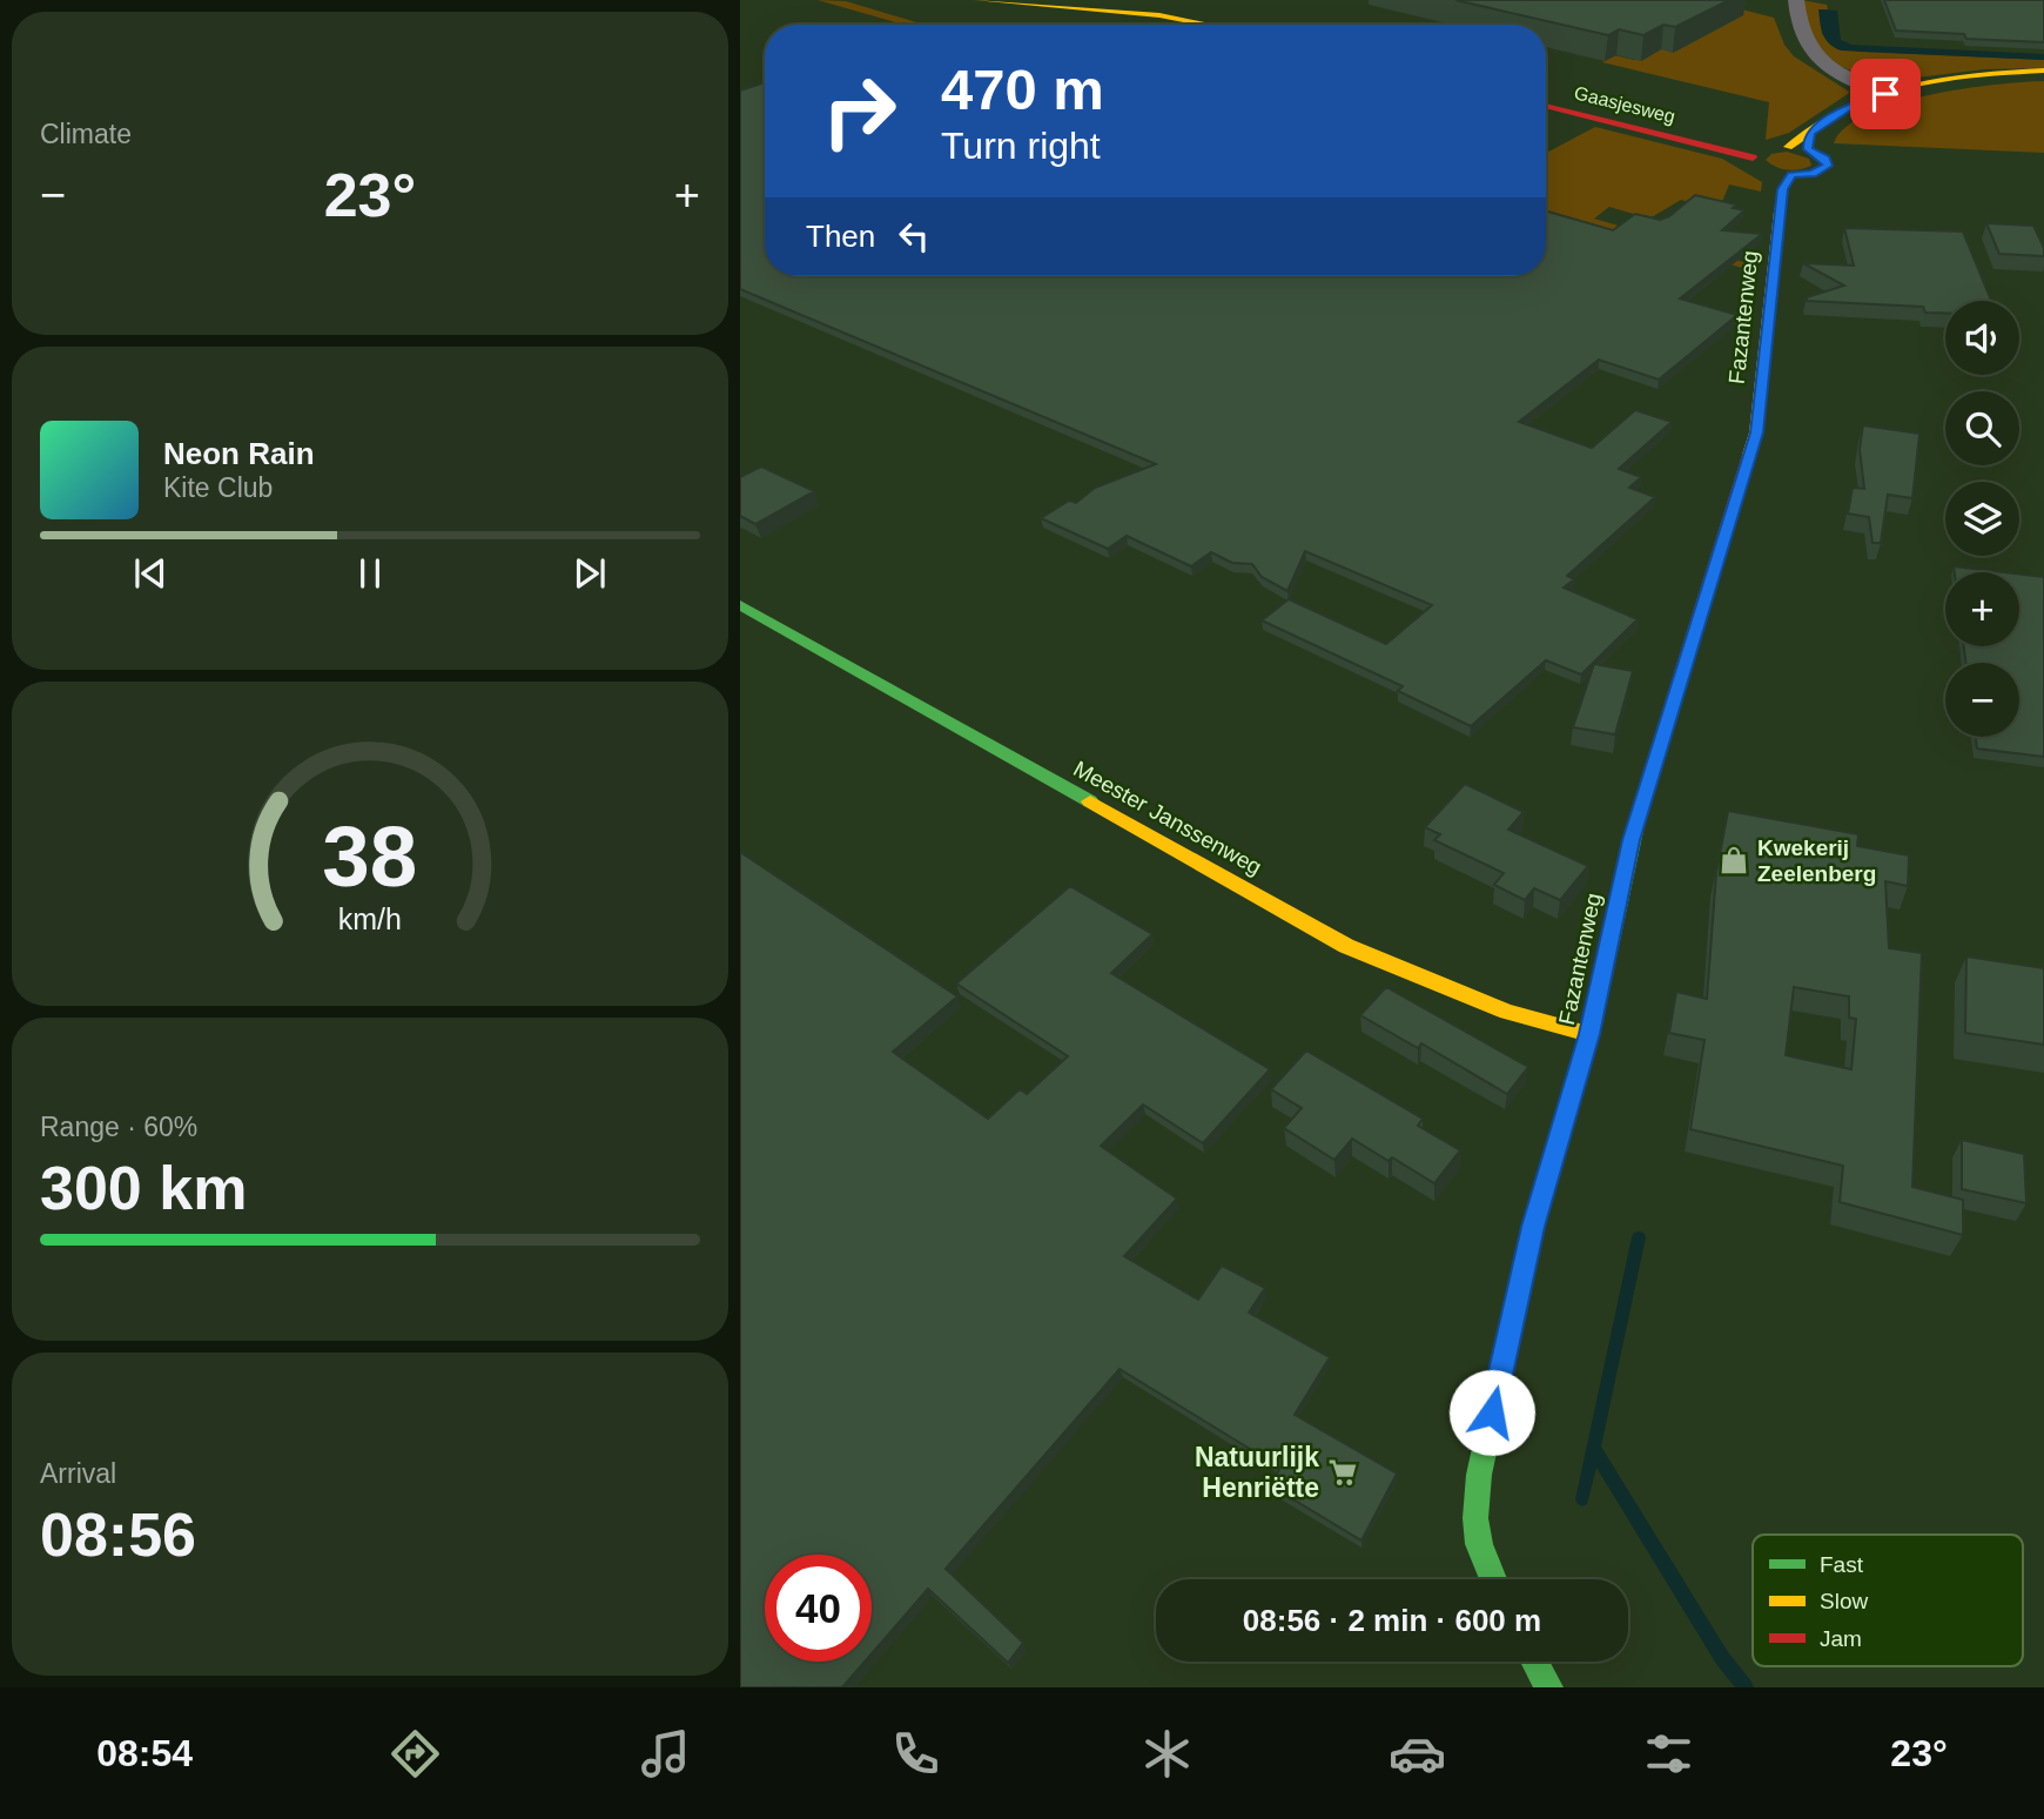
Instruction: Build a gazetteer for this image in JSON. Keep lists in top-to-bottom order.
{
  "streets": {
    "street": ["Gaasjesweg", "Fazantenweg", "Meester Janssenweg"]
  },
  "crossings": [
    ["Gaasjesweg", "Fazantenweg"],
    ["Fazantenweg", "Meester Janssenweg"]
  ],
  "places": {
    "shop": ["Kwekerij Zeelenberg"],
    "supermarket": ["Natuurlijk Henriëtte"]
  },
  "legend": ["Fast", "Slow", "Jam"],
  "page": {
    "tile": [
      "Climate",
      ["Range · 60%", "300 km"],
      ["Arrival", "08:56"]
    ],
    "turn": ["470 m", "Turn right"],
    "heat": ["−", "23°", "+"],
    "then": "Then",
    "map_buttons": ["+", "−"],
    "song": ["Neon Rain", "Kite Club"],
    "limit": "40",
    "trip": "08:56 · 2 min · 600 m",
    "tabs": ["08:54", "23°"],
    "gauge": ["38", "km/h"]
  }
}
